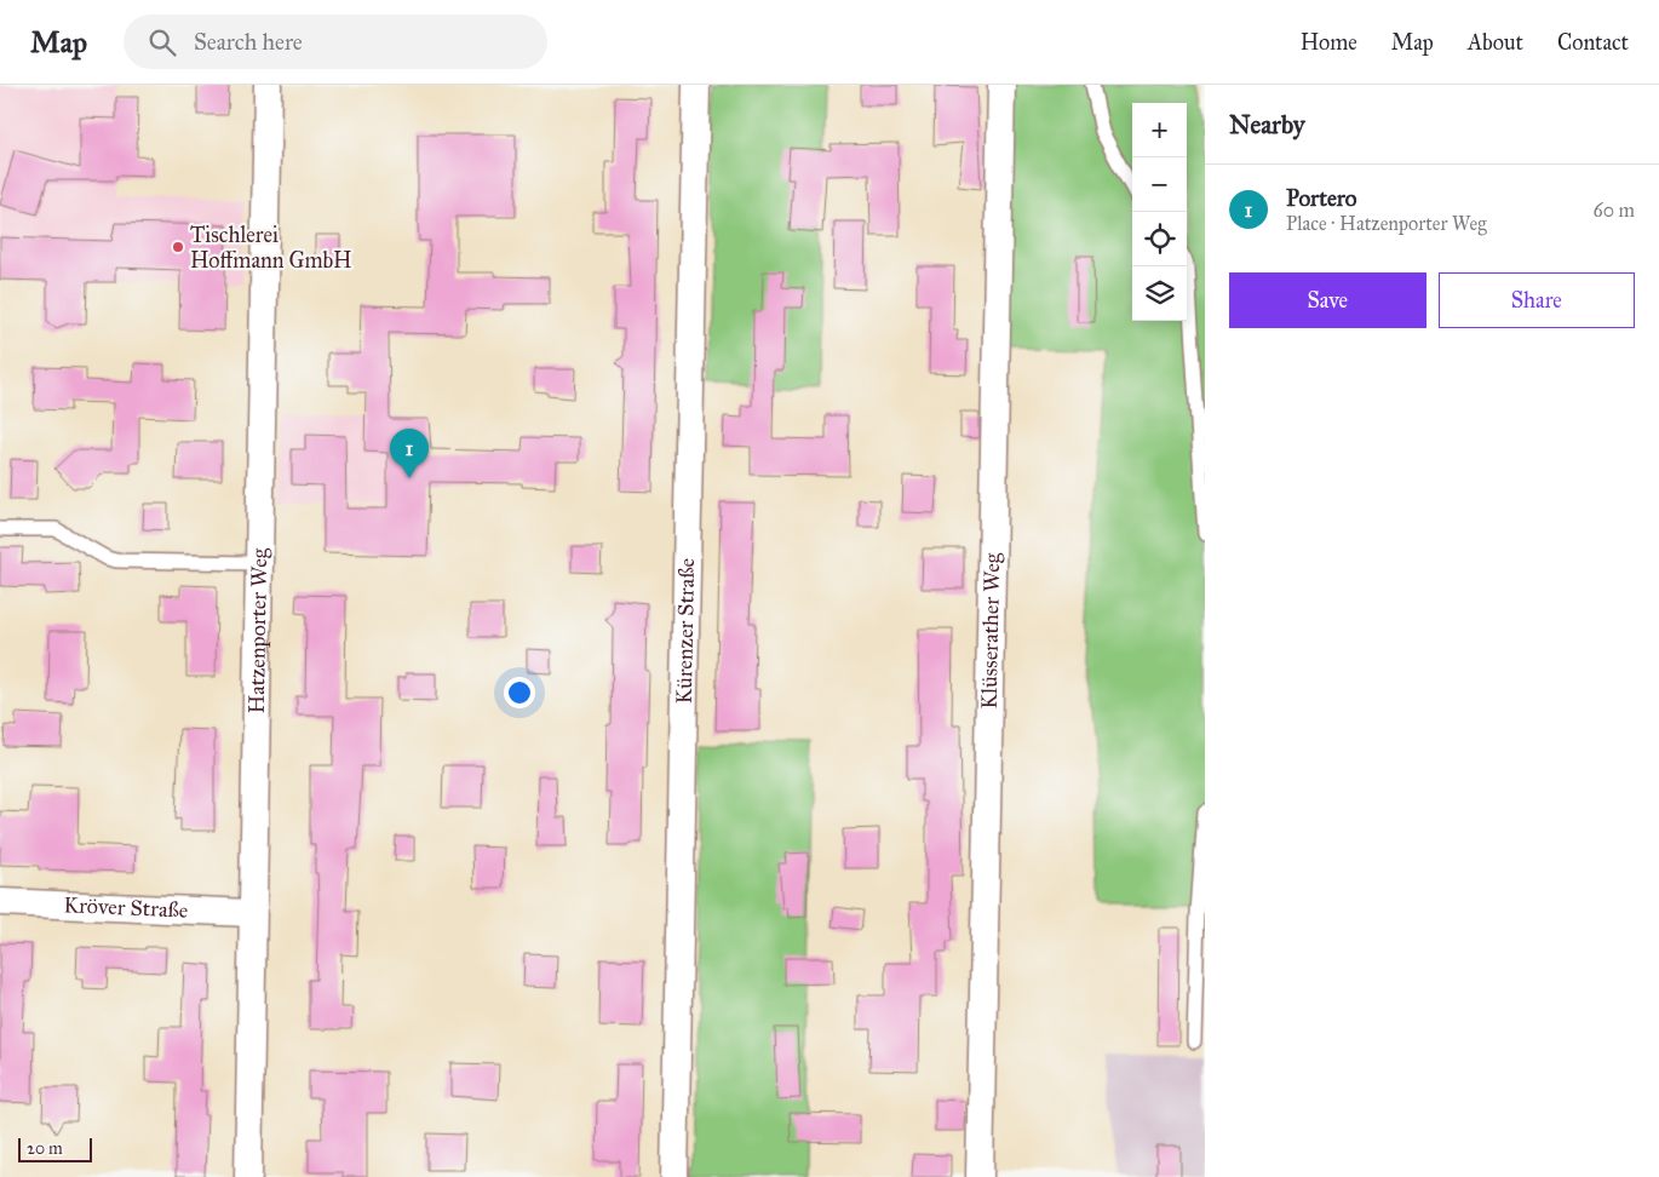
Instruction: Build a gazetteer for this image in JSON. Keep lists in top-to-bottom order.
{
  "streets": {
    "street": [
      "Hatzenporter Weg",
      "Kürenzer Straße",
      "Klüsserather Weg",
      "Kröver Straße"
    ]
  },
  "crossings": [
    ["Hatzenporter Weg", "Kröver Straße"]
  ],
  "places": ["Tischlerei Hoffmann GmbH"],
  "scale_bar": "20 m",
  "page": {
    "header": "Map",
    "search": "Search here",
    "nav": [
      "Home",
      "Map",
      "About",
      "Contact"
    ],
    "heading": "Nearby",
    "map_buttons": ["+", "−"],
    "list": [
      {
        "mark": "1",
        "name": "Portero",
        "note": "Place · Hatzenporter Weg",
        "value": "60 m"
      }
    ],
    "buttons": ["Save", "Share"],
    "pins": "1",
    "scale": "20 m"
  }
}
